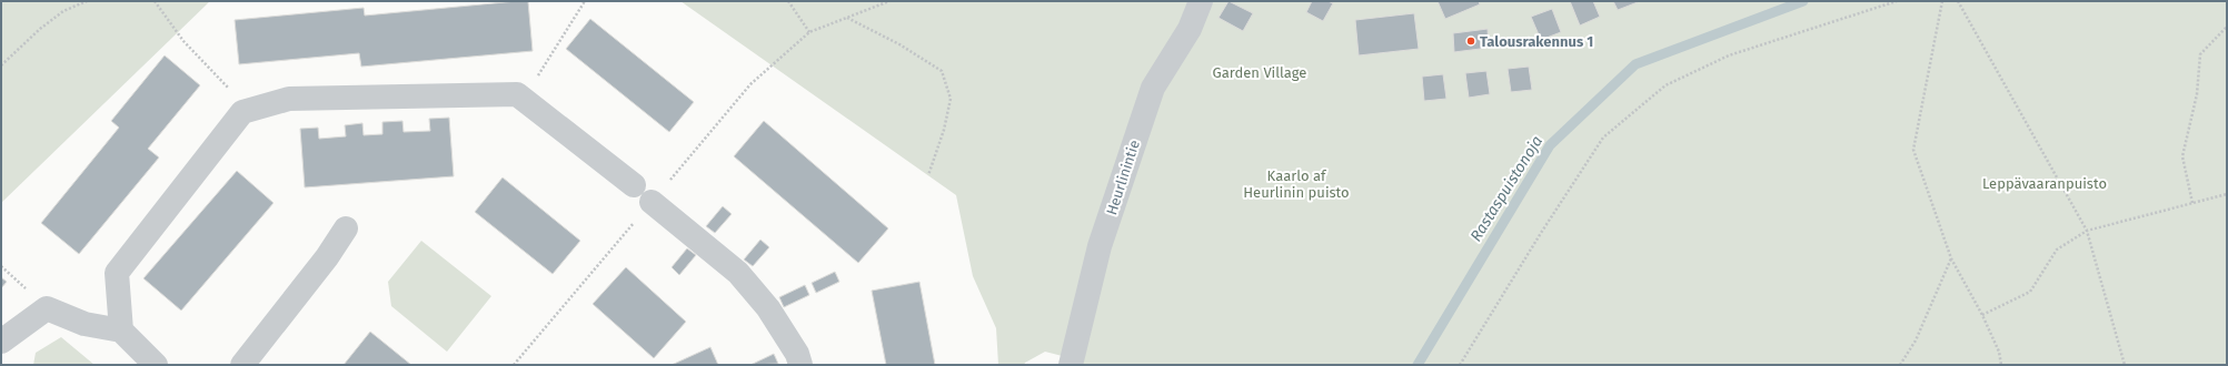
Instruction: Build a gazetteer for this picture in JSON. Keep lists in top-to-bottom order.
{
  "streets": {
    "street": ["Heurlinintie"]
  },
  "water": ["Rastaspuistonoja"],
  "parks": ["Garden Village", "Kaarlo af Heurlinin puisto", "Leppävaaranpuisto"],
  "places": ["Talousrakennus 1"]
}
